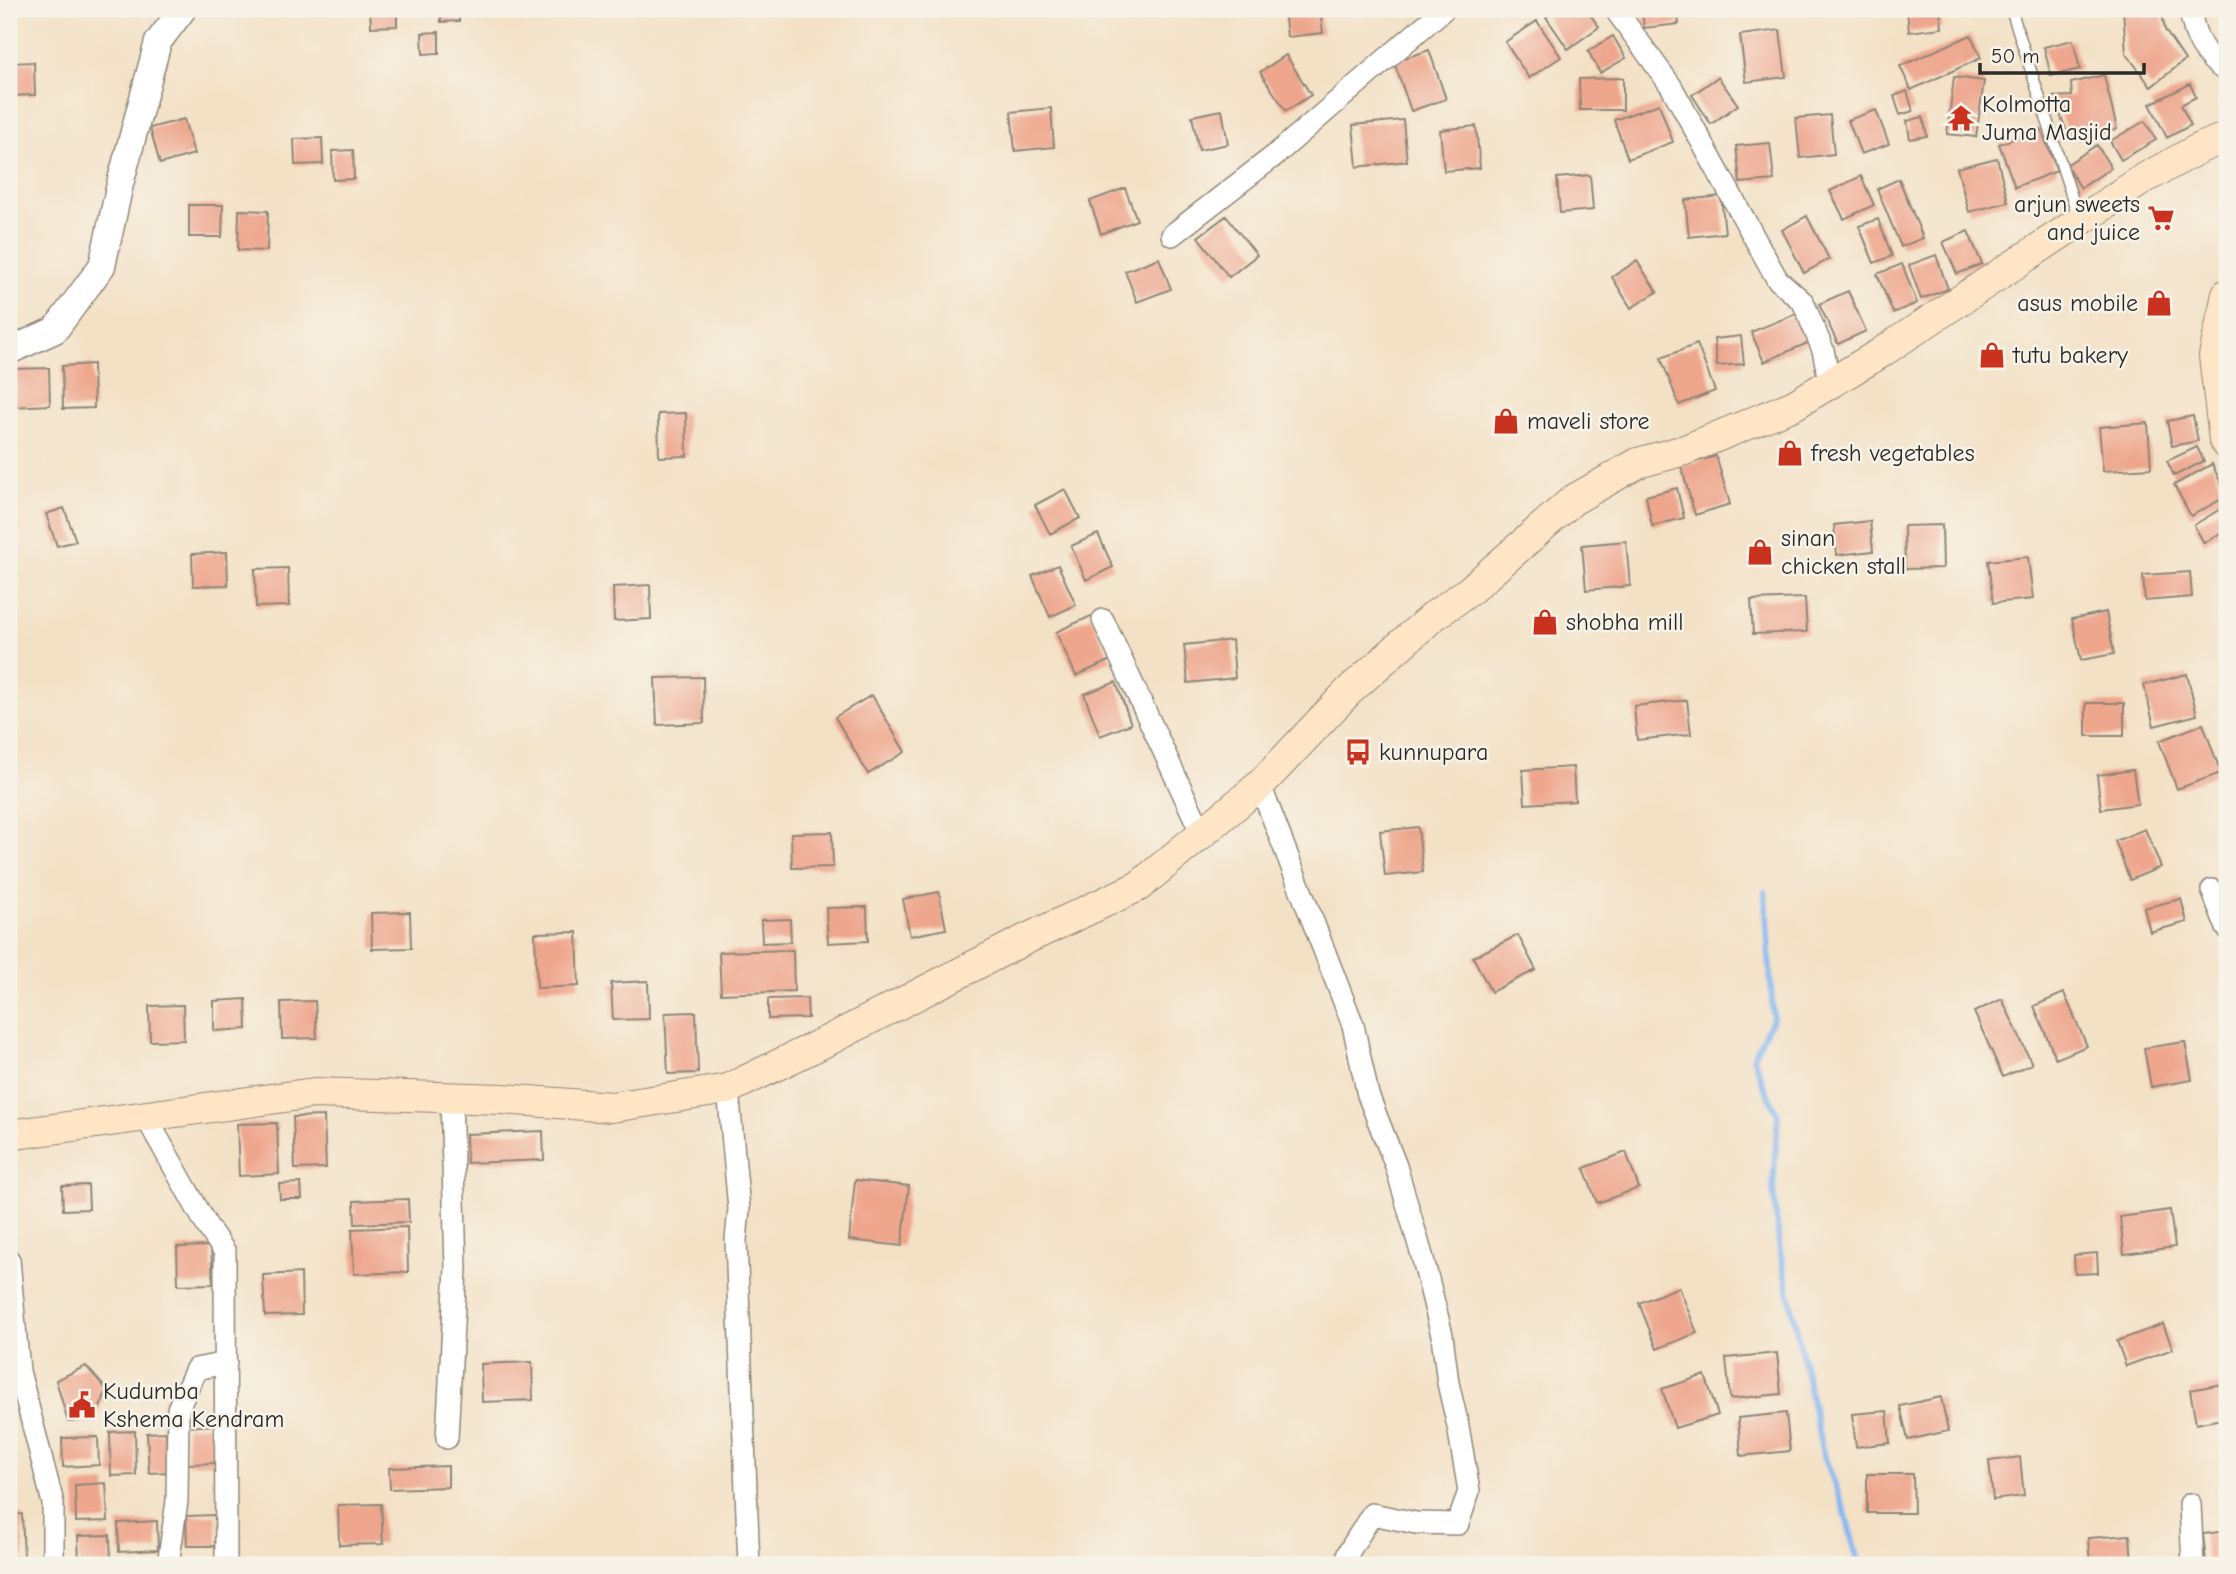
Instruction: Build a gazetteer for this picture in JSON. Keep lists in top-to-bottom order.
{
  "places": {
    "temple": ["Kolmotta Juma Masjid"],
    "supermarket": ["arjun sweets and juice"],
    "shop": [
      "asus mobile",
      "tutu bakery",
      "maveli store",
      "fresh vegetables",
      "sinan chicken stall",
      "shobha mill"
    ],
    "bus stop": ["kunnupara"],
    "public building": ["Kudumba Kshema Kendram"]
  },
  "scale_bar": "50 m"
}
